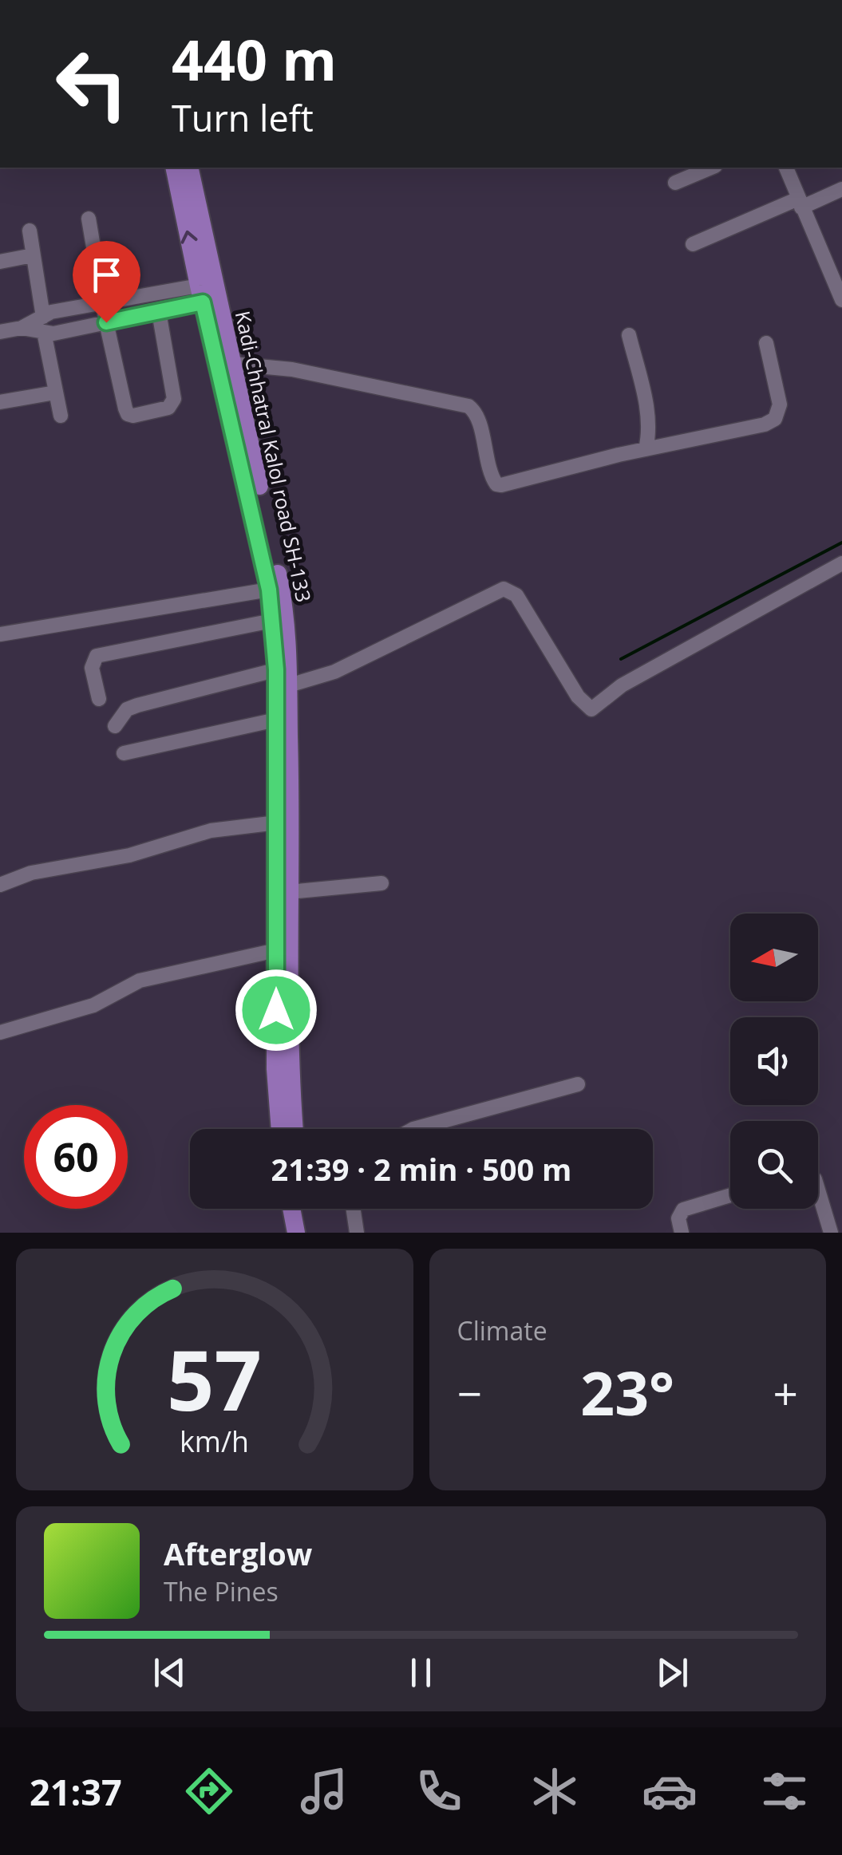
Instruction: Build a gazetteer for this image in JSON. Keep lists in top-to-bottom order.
{
  "streets": {
    "main road": ["Kadi-Chhatral Kalol road SH-133"]
  },
  "north": "left",
  "page": {
    "turn": ["440 m", "Turn left"],
    "limit": "60",
    "trip": "21:39 · 2 min · 500 m",
    "tile": "Climate",
    "heat": ["−", "23°", "+"],
    "song": ["Afterglow", "The Pines"],
    "tabs": "21:37",
    "gauge": ["57", "km/h"]
  }
}
